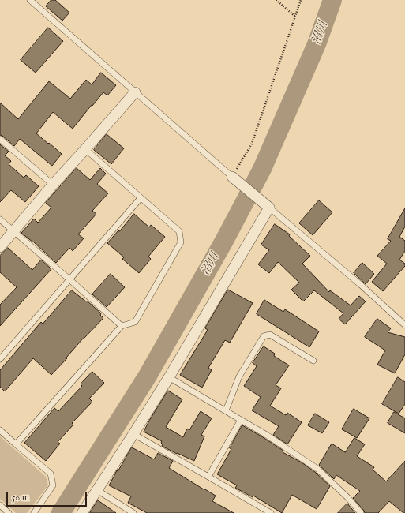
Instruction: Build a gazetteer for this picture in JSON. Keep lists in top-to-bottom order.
{
  "water": ["沼川"],
  "scale_bar": "50 m"
}
